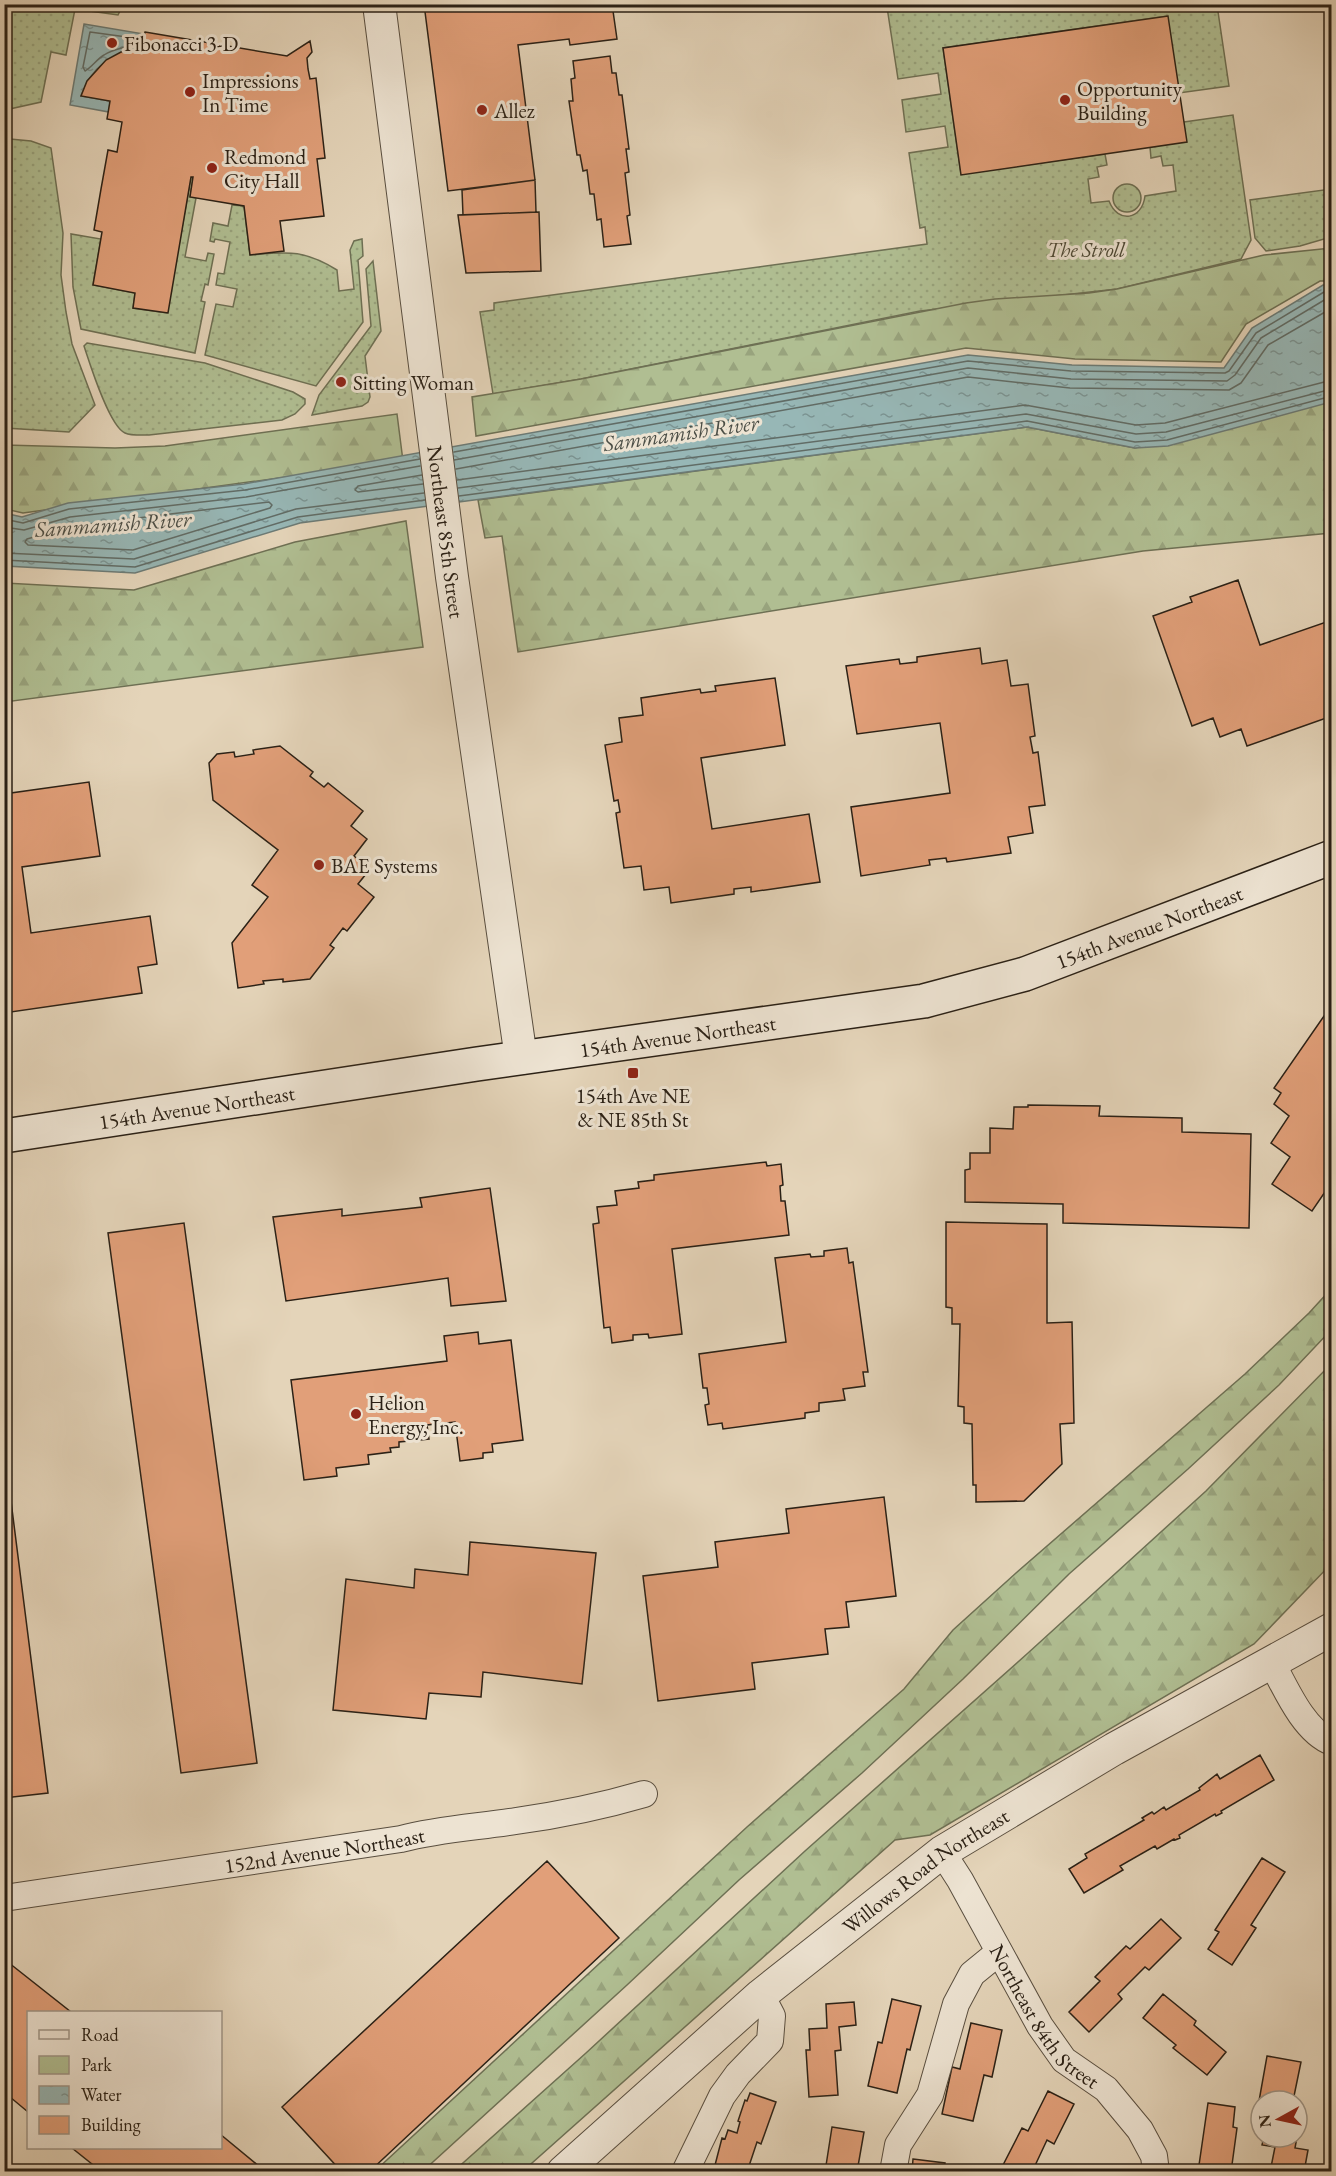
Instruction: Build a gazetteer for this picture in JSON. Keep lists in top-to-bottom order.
{
  "streets": {
    "main road": ["154th Avenue Northeast"],
    "street": [
      "Northeast 85th Street",
      "152nd Avenue Northeast",
      "Willows Road Northeast",
      "Northeast 84th Street"
    ]
  },
  "crossings": [
    ["Northeast 85th Street", "154th Avenue Northeast"],
    ["Willows Road Northeast", "Northeast 84th Street"]
  ],
  "water": ["Sammamish River"],
  "parks": ["The Stroll"],
  "places": {
    "other": [
      "Fibonacci 3-D",
      "Impressions In Time",
      "Opportunity Building",
      "Allez",
      "Redmond City Hall",
      "Sitting Woman",
      "BAE Systems",
      "Helion Energy, Inc."
    ],
    "transit": ["154th Ave NE & NE 85th St"]
  },
  "legend": [
    "Road",
    "Park",
    "Water",
    "Building"
  ],
  "north": "left"
}
